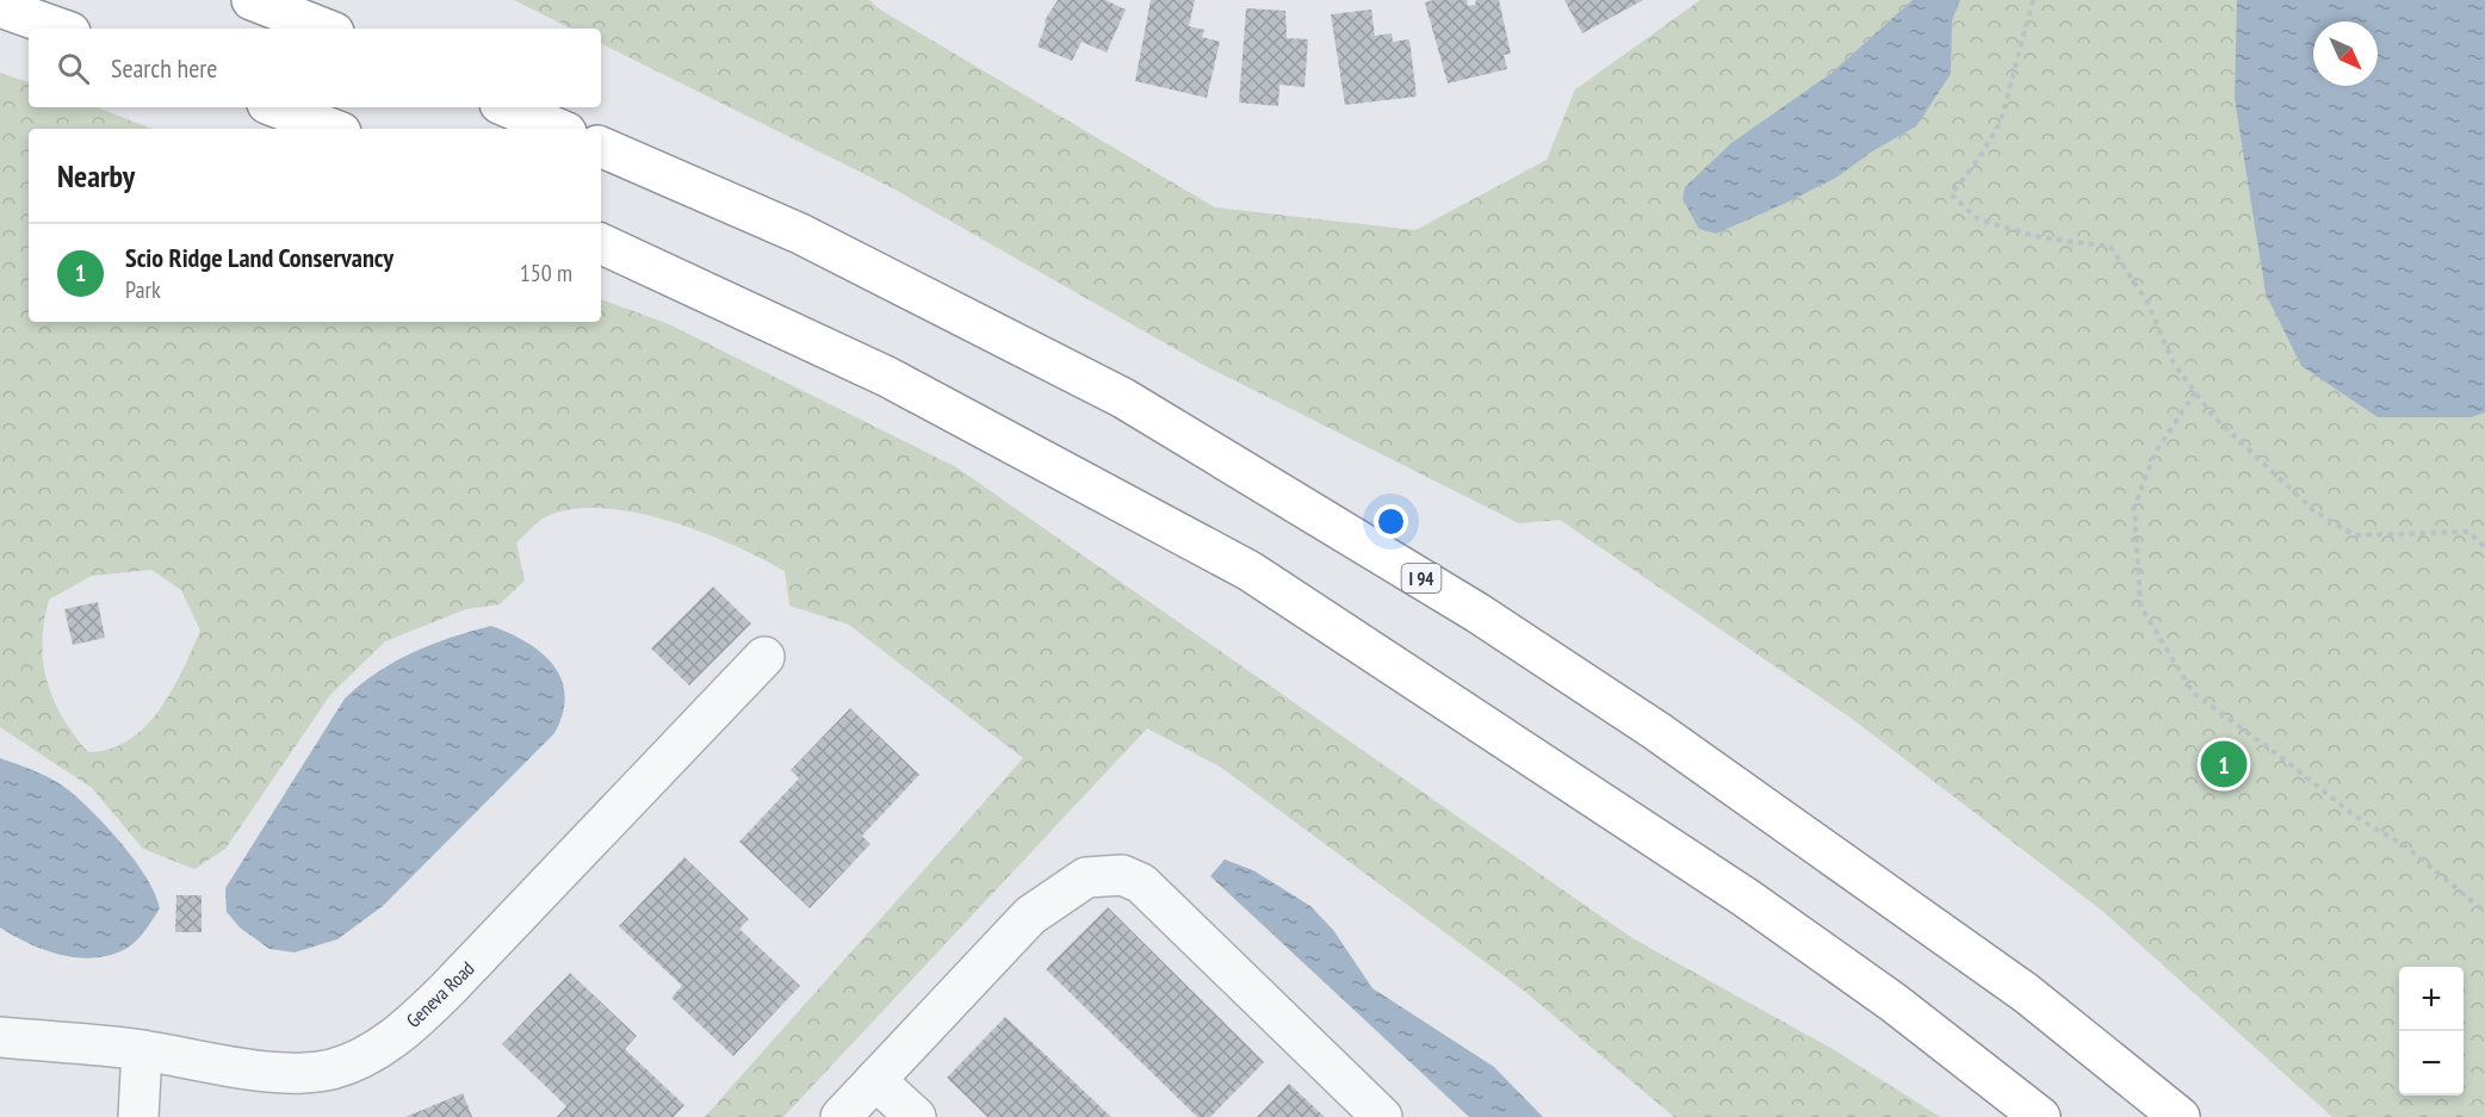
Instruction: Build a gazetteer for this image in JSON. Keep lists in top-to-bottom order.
{
  "streets": {
    "highway": ["I 94"],
    "street": ["Geneva Road"]
  },
  "north": "bottom right",
  "page": {
    "search": "Search here",
    "heading": "Nearby",
    "list": [
      {
        "mark": "1",
        "name": "Scio Ridge Land Conservancy",
        "note": "Park",
        "value": "150 m"
      }
    ],
    "pins": "1",
    "map_buttons": ["+", "−"]
  }
}
